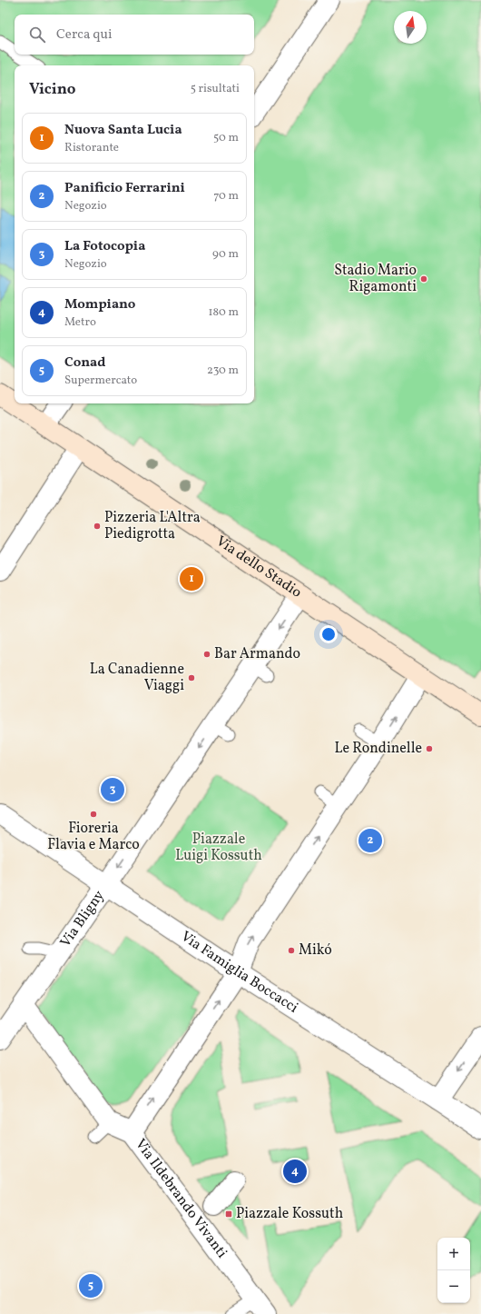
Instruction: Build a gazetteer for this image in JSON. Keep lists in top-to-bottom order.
{
  "streets": {
    "street": [
      "Via dello Stadio",
      "Via Bligny",
      "Via Famiglia Boccacci",
      "Via Ildebrando Vivanti"
    ]
  },
  "crossings": [
    ["Via Bligny", "Via Famiglia Boccacci"]
  ],
  "parks": ["Piazzale Luigi Kossuth"],
  "places": {
    "other": [
      "Stadio Mario Rigamonti",
      "Pizzeria L'Altra Piedigrotta",
      "Bar Armando",
      "La Canadienne Viaggi",
      "Le Rondinelle",
      "Fioreria Flavia e Marco",
      "Mikó"
    ],
    "transit": ["Piazzale Kossuth"]
  },
  "north": "top",
  "page": {
    "search": "Cerca qui",
    "heading": ["Vicino", "5 risultati"],
    "list": [
      {
        "mark": "1",
        "name": "Nuova Santa Lucia",
        "note": "Ristorante",
        "value": "50 m"
      },
      {
        "mark": "2",
        "name": "Panificio Ferrarini",
        "note": "Negozio",
        "value": "70 m"
      },
      {
        "mark": "3",
        "name": "La Fotocopia",
        "note": "Negozio",
        "value": "90 m"
      },
      {
        "mark": "4",
        "name": "Mompiano",
        "note": "Metro",
        "value": "180 m"
      },
      {
        "mark": "5",
        "name": "Conad",
        "note": "Supermercato",
        "value": "230 m"
      }
    ],
    "pins": [
      "1",
      "3",
      "2",
      "4",
      "5"
    ],
    "map_buttons": ["+", "−"]
  }
}
